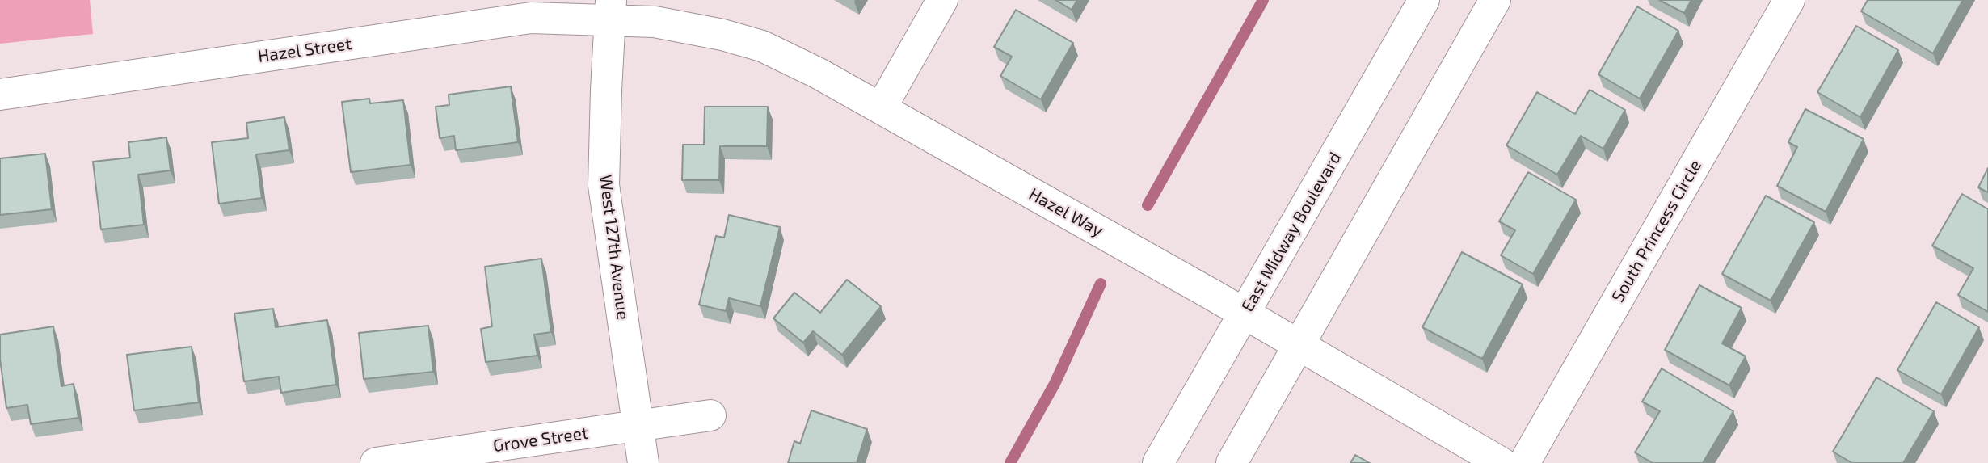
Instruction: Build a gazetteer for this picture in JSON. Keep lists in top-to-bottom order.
{
  "streets": {
    "street": [
      "Hazel Street",
      "Hazel Way",
      "South Princess Circle",
      "East Midway Boulevard",
      "West 127th Avenue",
      "Grove Street"
    ]
  },
  "crossings": [
    ["Hazel Street", "Hazel Way"],
    ["Hazel Street", "West 127th Avenue"],
    ["Hazel Way", "East Midway Boulevard"],
    ["Hazel Way", "West 127th Avenue"],
    ["West 127th Avenue", "Grove Street"]
  ]
}
